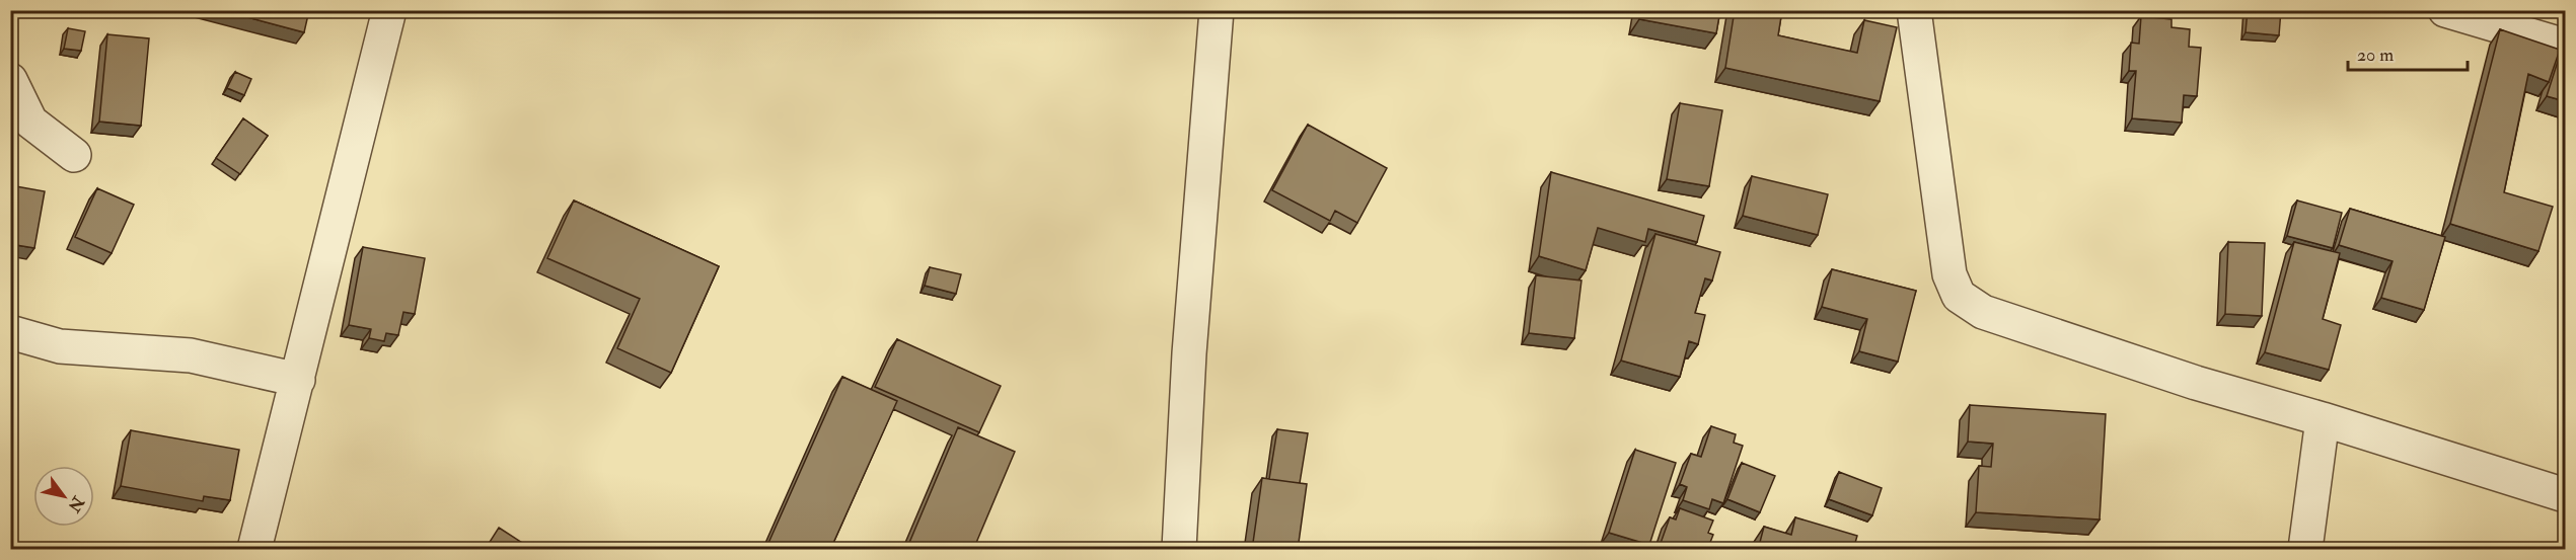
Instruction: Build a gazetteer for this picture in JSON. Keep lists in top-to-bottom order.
{
  "scale_bar": "20 m",
  "north": "bottom right"
}
